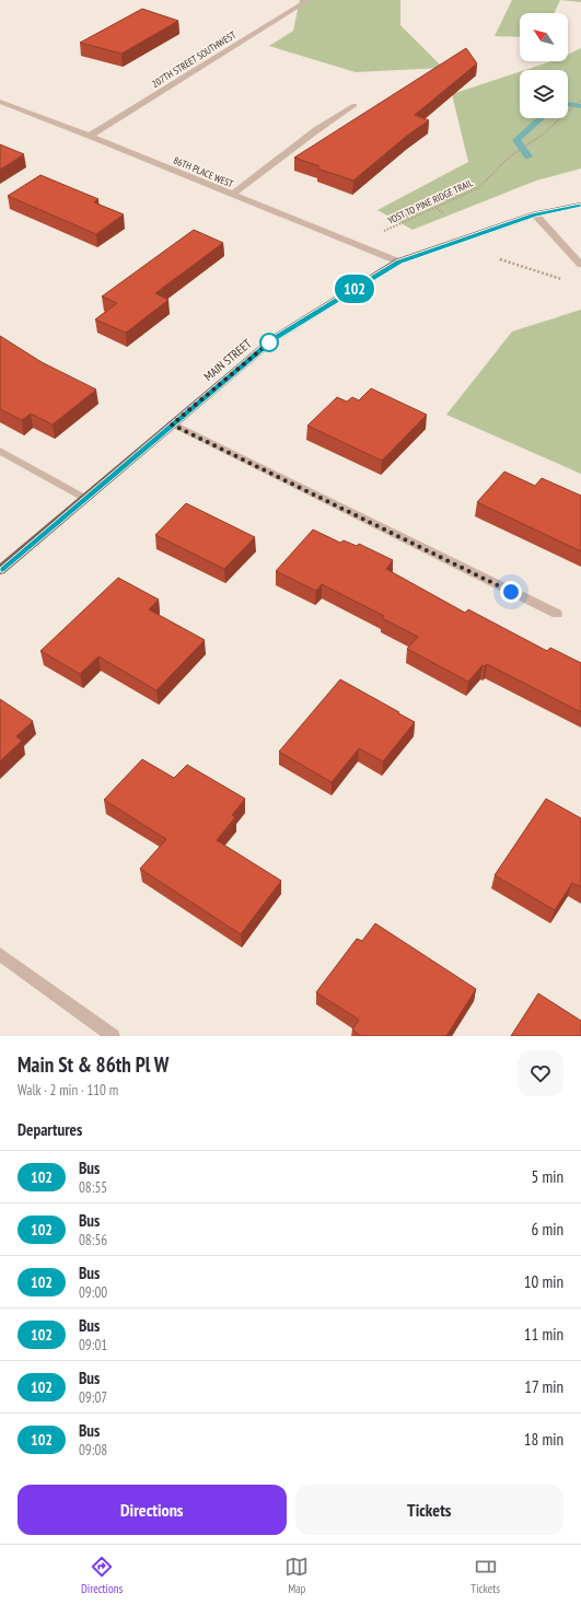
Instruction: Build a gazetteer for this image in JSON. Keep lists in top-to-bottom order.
{
  "streets": {
    "main road": ["MAIN STREET"],
    "street": ["207TH STREET SOUTHWEST", "86TH PLACE WEST"],
    "path": ["YOST TO PINE RIDGE TRAIL"]
  },
  "crossings": [
    ["207TH STREET SOUTHWEST", "86TH PLACE WEST"],
    ["86TH PLACE WEST", "MAIN STREET"]
  ],
  "lines": ["bus line 102"],
  "north": "top left",
  "page": {
    "on_map": "102",
    "heading": [
      ["Main St & 86th Pl W", "Walk · 2 min · 110 m"],
      "Departures"
    ],
    "list": [
      {
        "mark": "102",
        "name": "Bus",
        "note": "08:55",
        "value": "5 min"
      },
      {
        "mark": "102",
        "name": "Bus",
        "note": "08:56",
        "value": "6 min"
      },
      {
        "mark": "102",
        "name": "Bus",
        "note": "09:00",
        "value": "10 min"
      },
      {
        "mark": "102",
        "name": "Bus",
        "note": "09:01",
        "value": "11 min"
      },
      {
        "mark": "102",
        "name": "Bus",
        "note": "09:07",
        "value": "17 min"
      },
      {
        "mark": "102",
        "name": "Bus",
        "note": "09:08",
        "value": "18 min"
      }
    ],
    "buttons": ["Directions", "Tickets"],
    "tabs": ["Directions", "Map", "Tickets"]
  }
}
